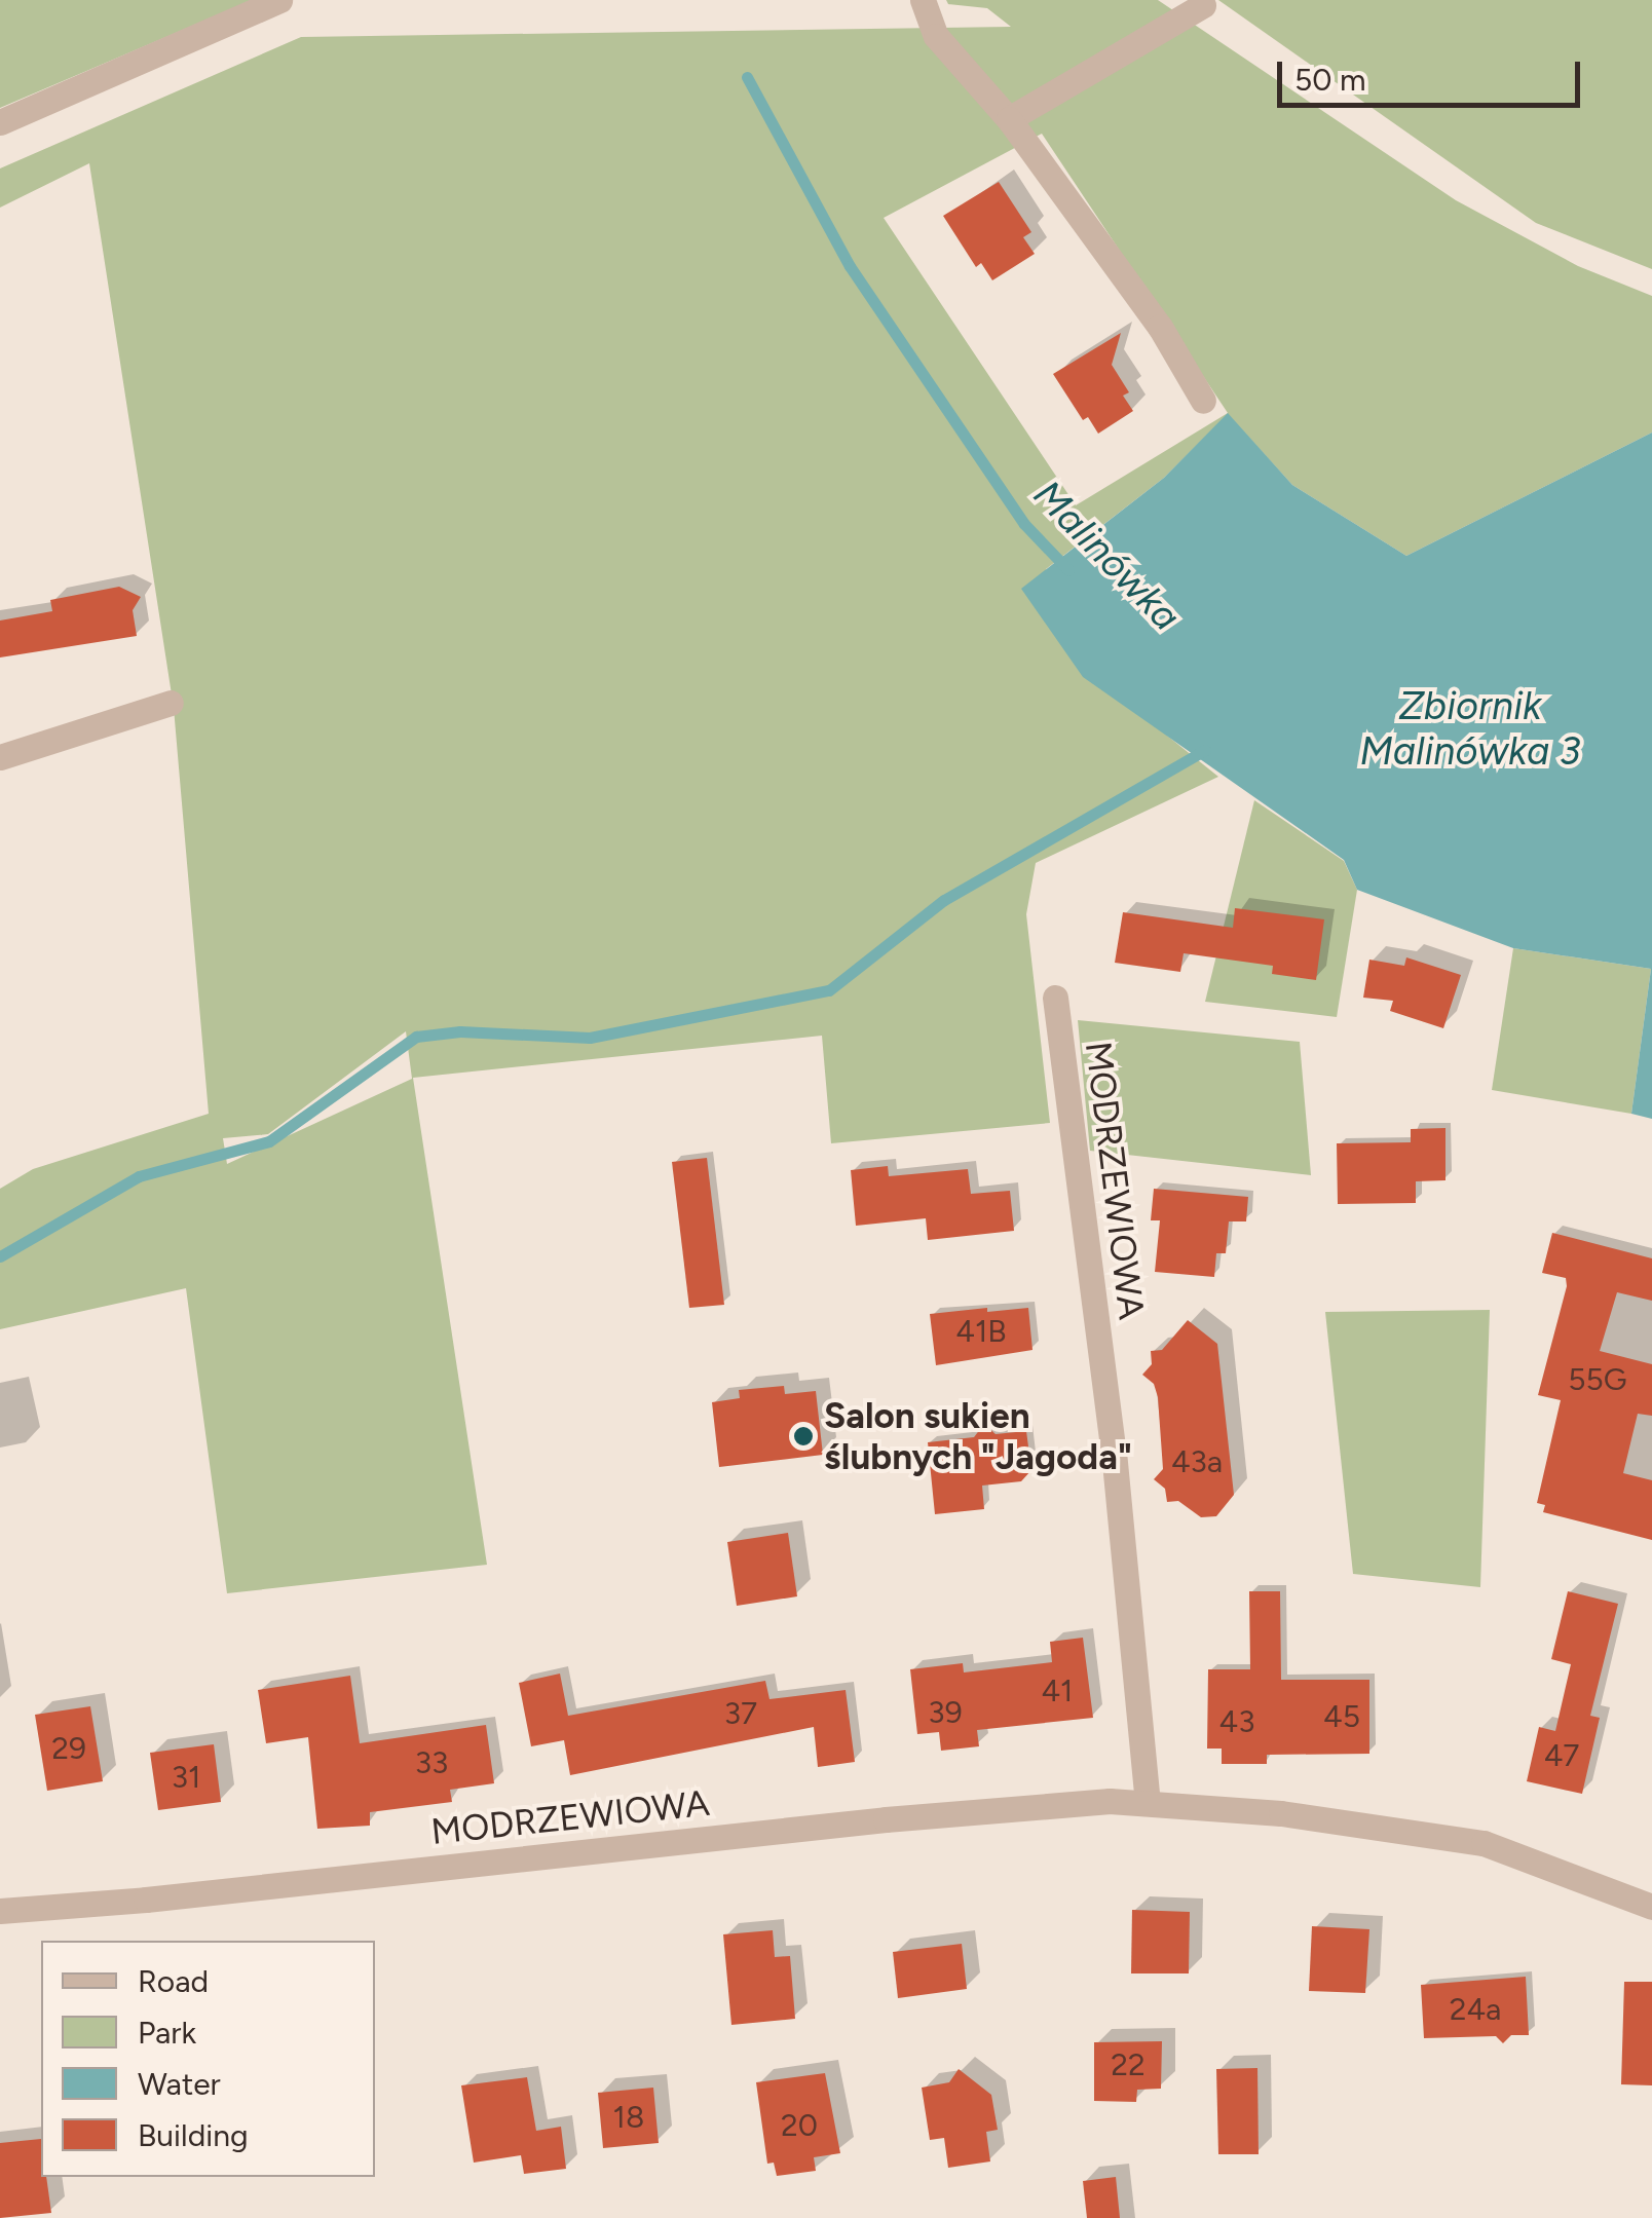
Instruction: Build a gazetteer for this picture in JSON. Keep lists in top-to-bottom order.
{
  "streets": {
    "street": ["MODRZEWIOWA"]
  },
  "water": ["Malinówka", "Zbiornik Malinówka 3"],
  "places": ["Salon sukien ślubnych \"Jagoda\""],
  "house_numbers": [
    "41B",
    "55G",
    "43a",
    "41",
    "39",
    "37",
    "45",
    "43",
    "29",
    "47",
    "33",
    "31",
    "24a",
    "22",
    "18",
    "20"
  ],
  "legend": [
    "Road",
    "Park",
    "Water",
    "Building"
  ],
  "scale_bar": "50 m"
}
